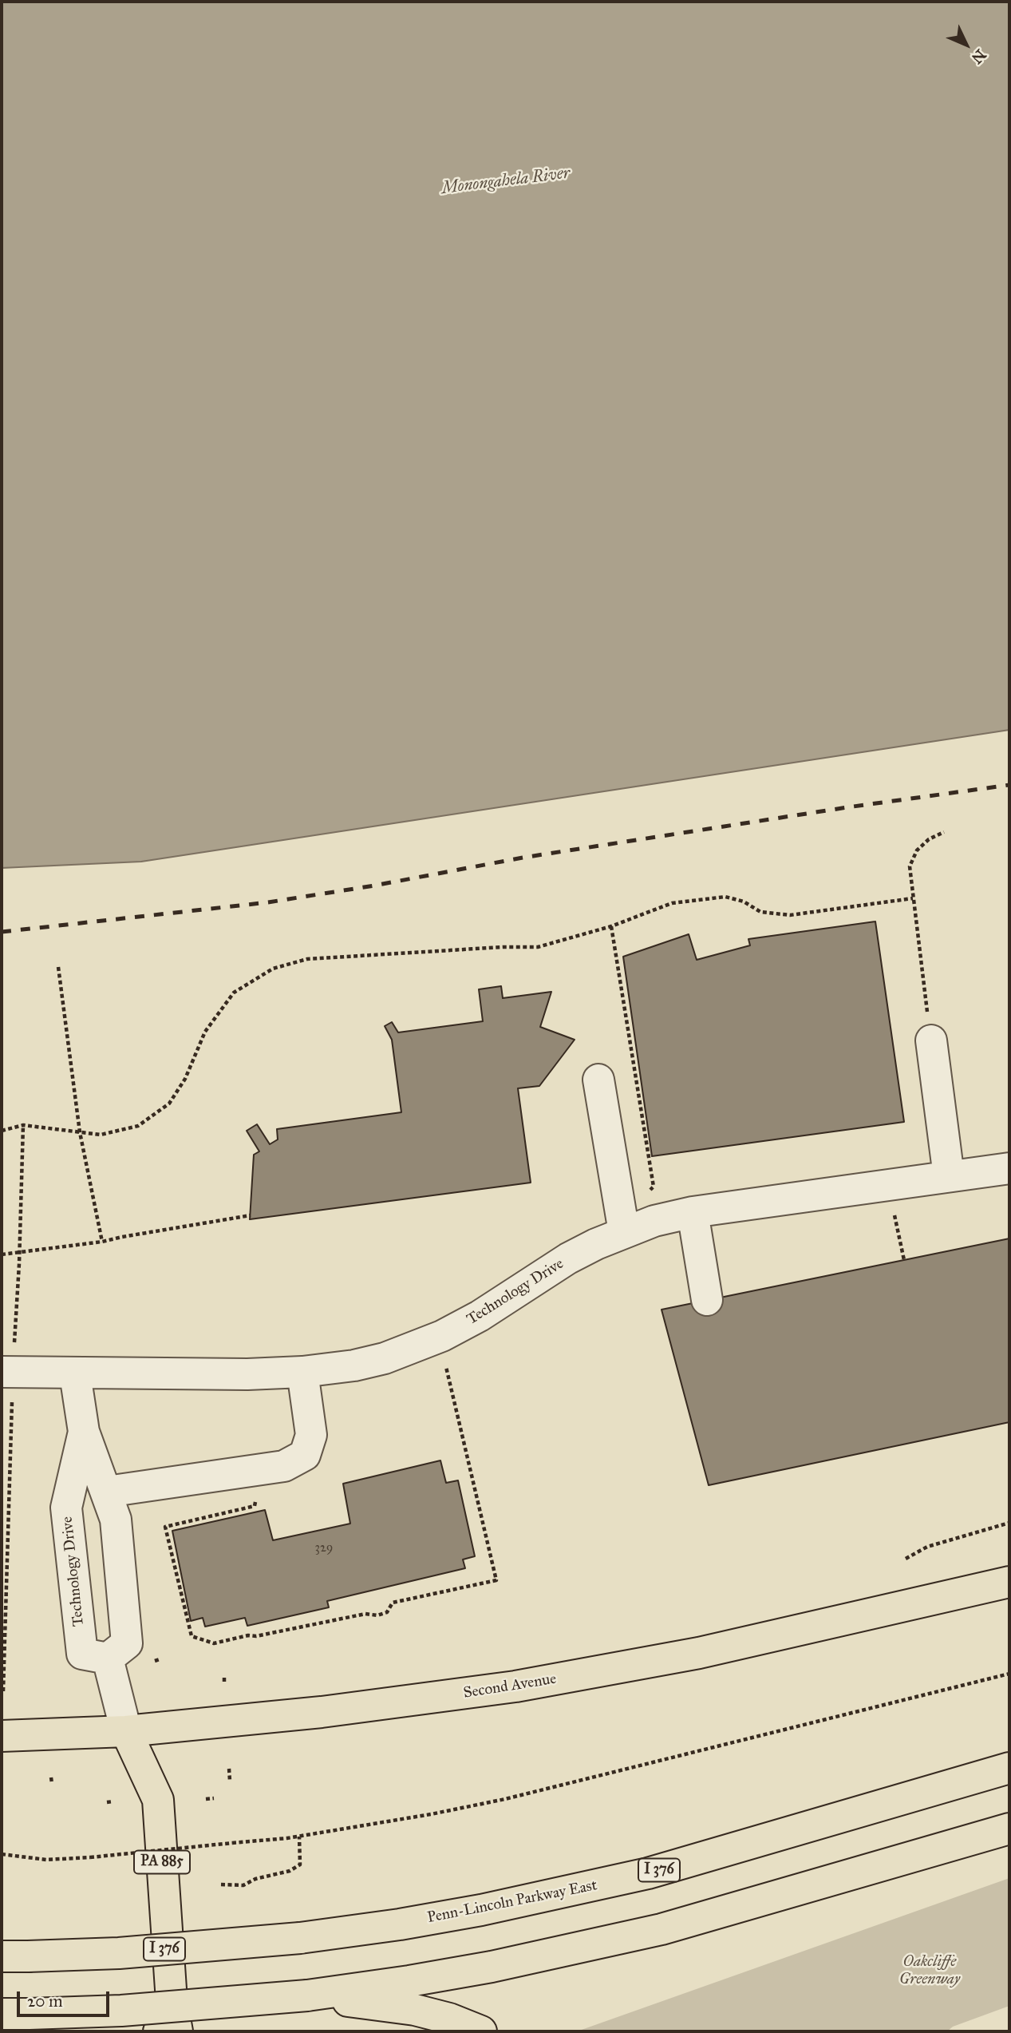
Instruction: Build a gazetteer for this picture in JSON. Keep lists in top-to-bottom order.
{
  "streets": {
    "main road": [
      "Second Avenue",
      "PA 885",
      "I 376",
      "Penn-Lincoln Parkway East"
    ],
    "street": ["Technology Drive"]
  },
  "crossings": [
    ["Second Avenue", "PA 885"]
  ],
  "water": ["Monongahela River"],
  "parks": ["Oakcliffe Greenway"],
  "house_numbers": ["329"],
  "scale_bar": "20 m",
  "north": "bottom right"
}
